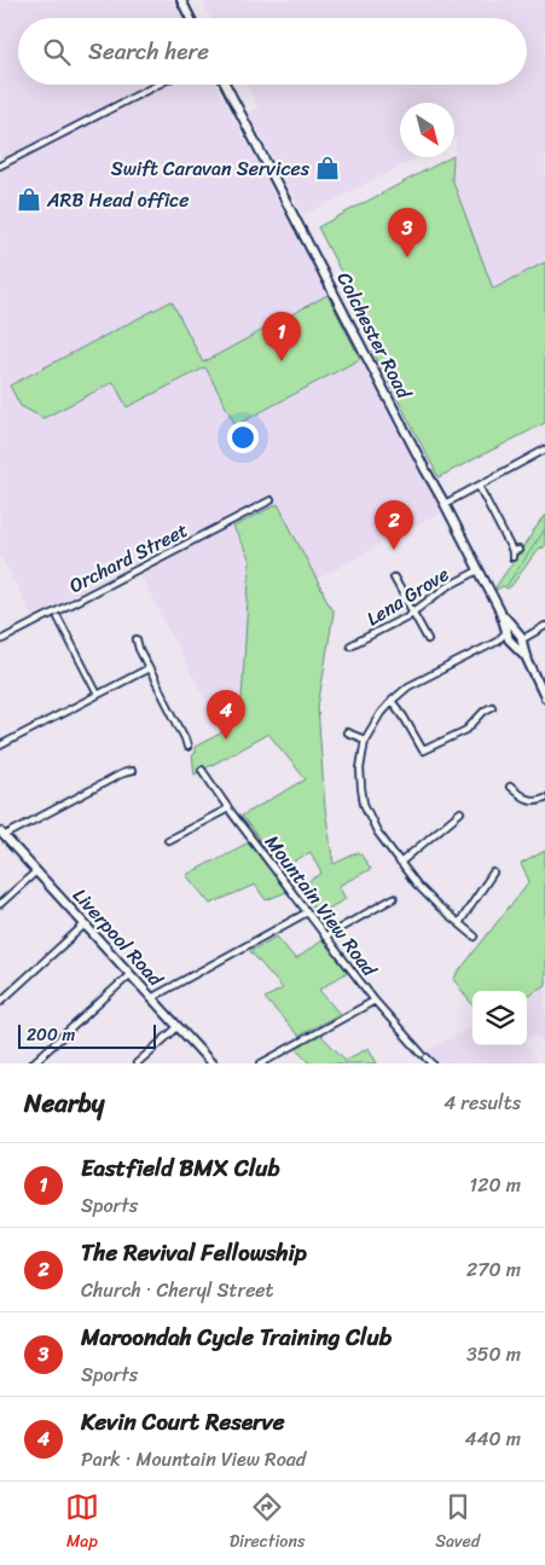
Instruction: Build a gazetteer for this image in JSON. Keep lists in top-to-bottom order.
{
  "streets": {
    "main road": ["Colchester Road", "Liverpool Road"],
    "street": ["Orchard Street", "Lena Grove", "Mountain View Road"]
  },
  "crossings": [
    ["Colchester Road", "Lena Grove"]
  ],
  "places": {
    "shop": ["Swift Caravan Services", "ARB Head office"]
  },
  "scale_bar": "200 m",
  "north": "bottom right",
  "page": {
    "search": "Search here",
    "pins": [
      "3",
      "1",
      "2",
      "4"
    ],
    "scale": "200 m",
    "heading": ["Nearby", "4 results"],
    "list": [
      {
        "mark": "1",
        "name": "Eastfield BMX Club",
        "note": "Sports",
        "value": "120 m"
      },
      {
        "mark": "2",
        "name": "The Revival Fellowship",
        "note": "Church · Cheryl Street",
        "value": "270 m"
      },
      {
        "mark": "3",
        "name": "Maroondah Cycle Training Club",
        "note": "Sports",
        "value": "350 m"
      },
      {
        "mark": "4",
        "name": "Kevin Court Reserve",
        "note": "Park · Mountain View Road",
        "value": "440 m"
      }
    ],
    "nav": ["Map", "Directions", "Saved"]
  }
}
